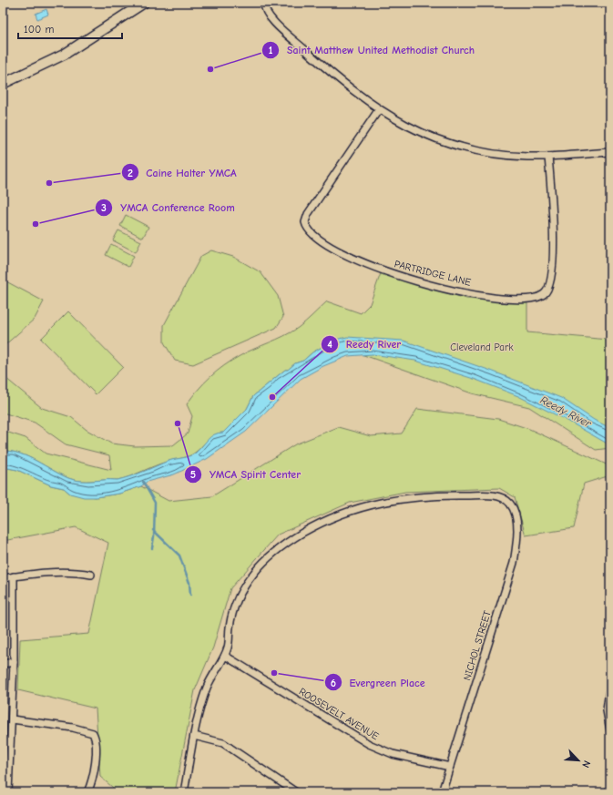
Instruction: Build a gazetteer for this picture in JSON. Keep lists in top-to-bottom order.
{
  "streets": {
    "street": ["PARTRIDGE LANE", "NICHOL STREET", "ROOSEVELT AVENUE"]
  },
  "crossings": [
    ["NICHOL STREET", "ROOSEVELT AVENUE"]
  ],
  "water": ["Reedy River"],
  "parks": ["Cleveland Park"],
  "places": [
    "Saint Matthew United Methodist Church",
    "Caine Halter YMCA",
    "YMCA Conference Room",
    "Reedy River",
    "YMCA Spirit Center",
    "Evergreen Place"
  ],
  "scale_bar": "100 m",
  "north": "bottom right"
}
